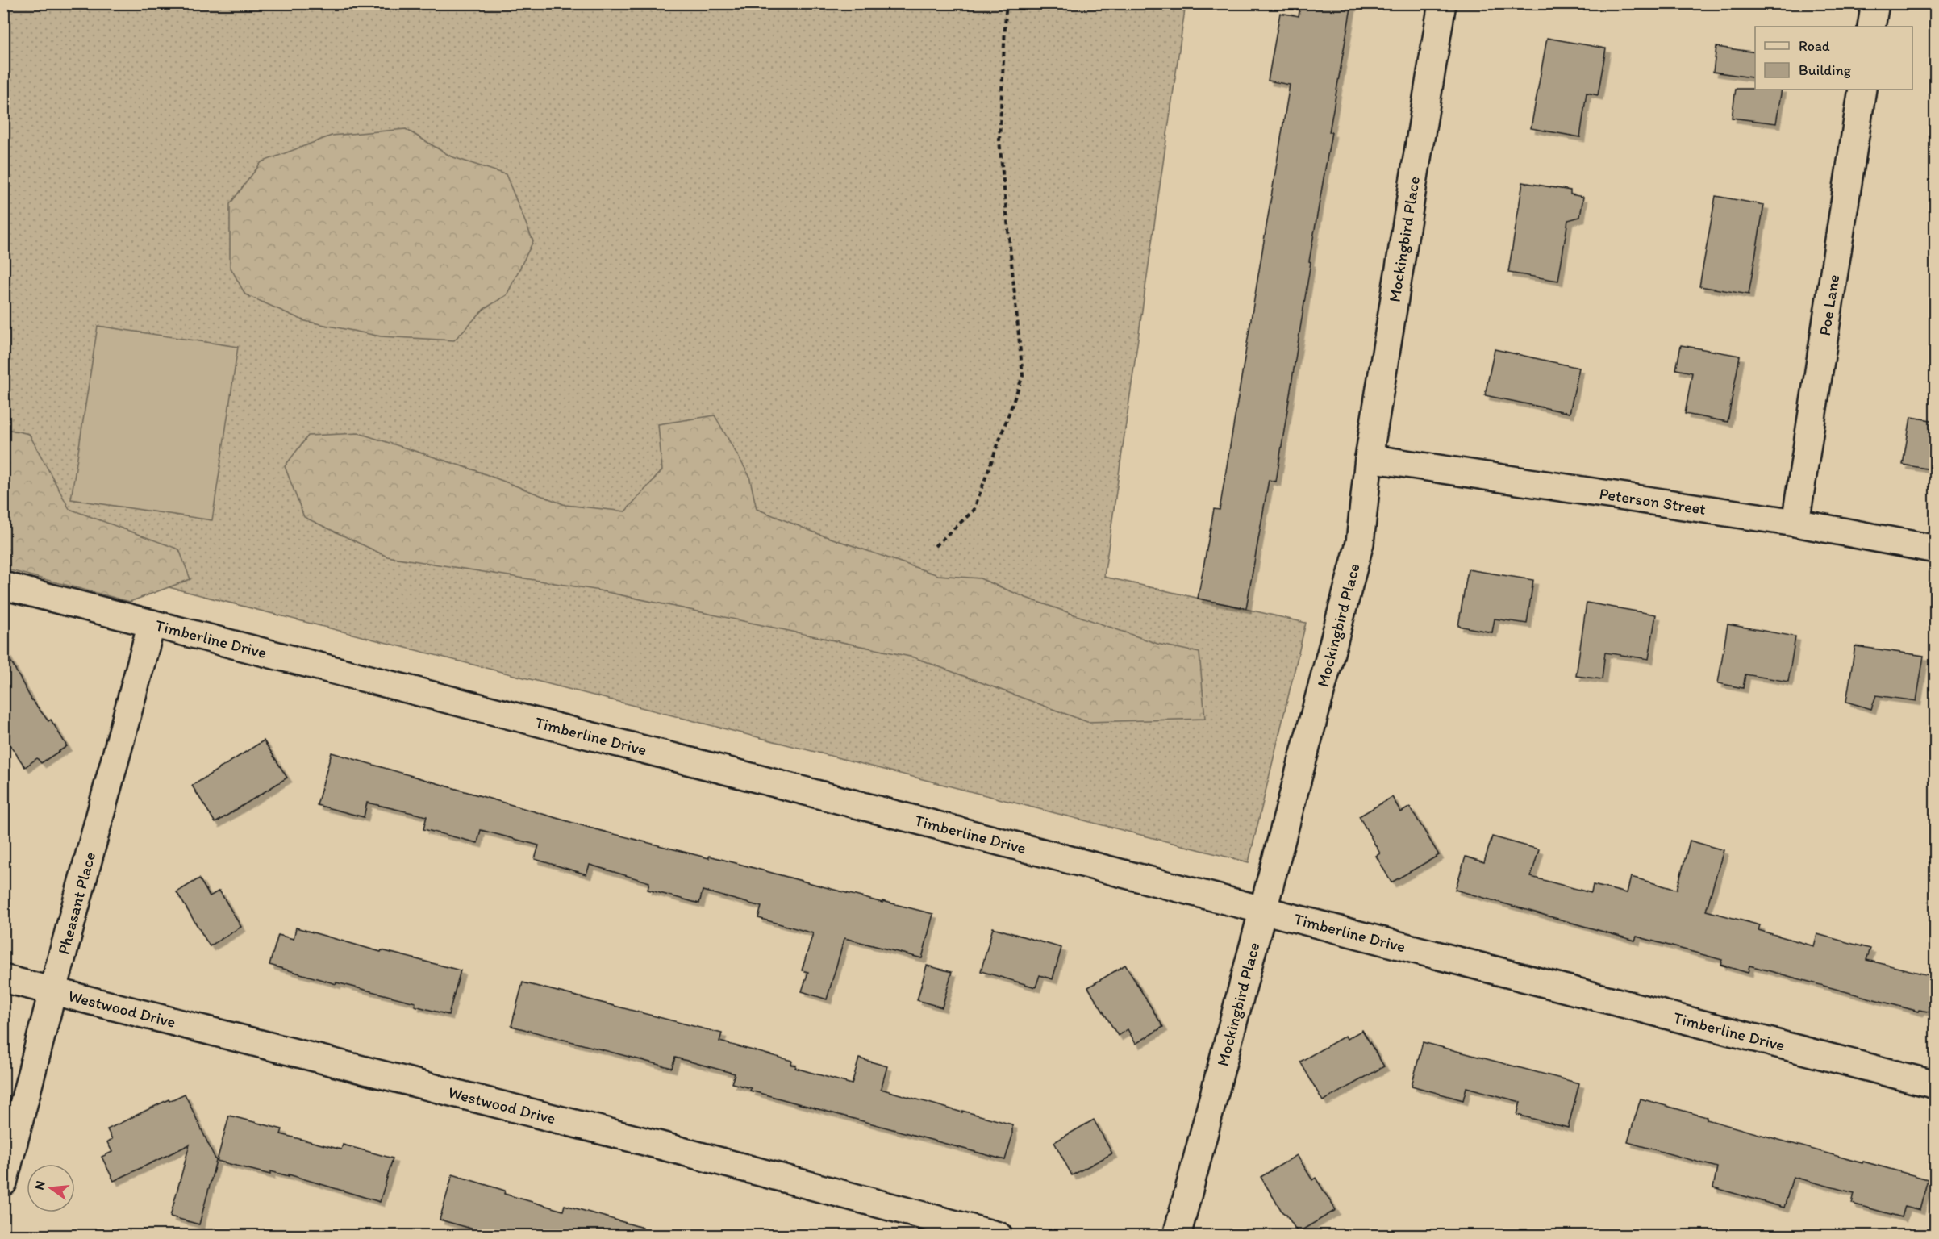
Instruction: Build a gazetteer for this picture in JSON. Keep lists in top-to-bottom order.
{
  "streets": {
    "street": [
      "Mockingbird Place",
      "Poe Lane",
      "Peterson Street",
      "Timberline Drive",
      "Pheasant Place",
      "Westwood Drive"
    ]
  },
  "crossings": [
    ["Mockingbird Place", "Peterson Street"],
    ["Mockingbird Place", "Timberline Drive"],
    ["Poe Lane", "Peterson Street"],
    ["Timberline Drive", "Pheasant Place"],
    ["Pheasant Place", "Westwood Drive"]
  ],
  "legend": ["Road", "Building"],
  "north": "left"
}
